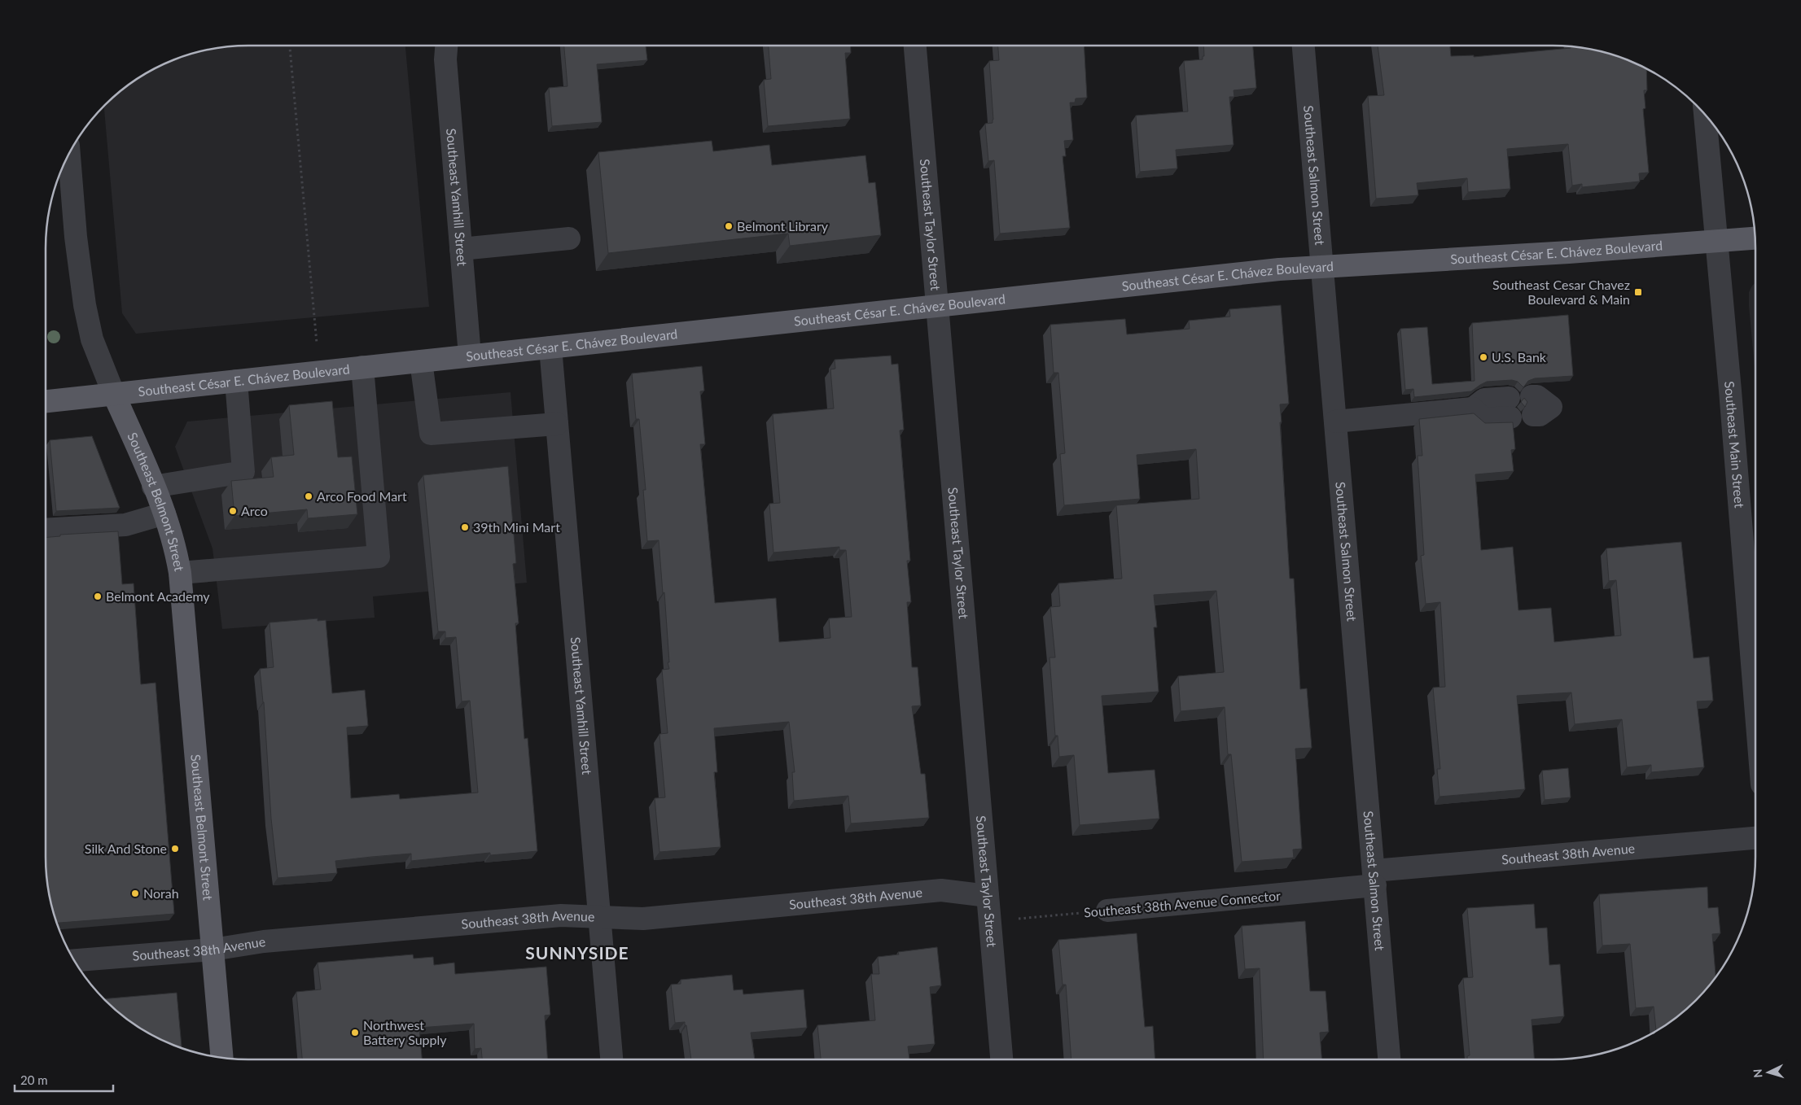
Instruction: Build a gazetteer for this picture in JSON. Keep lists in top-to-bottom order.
{
  "streets": {
    "main road": ["Southeast César E. Chávez Boulevard", "Southeast Belmont Street"],
    "street": [
      "Southeast Salmon Street",
      "Southeast Yamhill Street",
      "Southeast Taylor Street",
      "Southeast Main Street",
      "Southeast 38th Avenue",
      "Southeast 38th Avenue Connector"
    ]
  },
  "crossings": [
    ["Southeast Salmon Street", "Southeast César E. Chávez Boulevard"],
    ["Southeast Salmon Street", "Southeast 38th Avenue"],
    ["Southeast Salmon Street", "Southeast 38th Avenue Connector"],
    ["Southeast Yamhill Street", "Southeast César E. Chávez Boulevard"],
    ["Southeast Yamhill Street", "Southeast 38th Avenue"],
    ["Southeast Taylor Street", "Southeast César E. Chávez Boulevard"],
    ["Southeast Taylor Street", "Southeast 38th Avenue"],
    ["Southeast Taylor Street", "Southeast 38th Avenue Connector"],
    ["Southeast César E. Chávez Boulevard", "Southeast Main Street"],
    ["Southeast César E. Chávez Boulevard", "Southeast Belmont Street"],
    ["Southeast Belmont Street", "Southeast 38th Avenue"],
    ["Southeast 38th Avenue", "Southeast 38th Avenue Connector"]
  ],
  "districts": ["SUNNYSIDE"],
  "places": {
    "other": [
      "Belmont Library",
      "U.S. Bank",
      "Arco Food Mart",
      "Arco",
      "39th Mini Mart",
      "Belmont Academy",
      "Silk And Stone",
      "Norah",
      "Northwest Battery Supply"
    ],
    "transit": ["Southeast Cesar Chavez Boulevard & Main"]
  },
  "scale_bar": "20 m",
  "north": "left"
}
